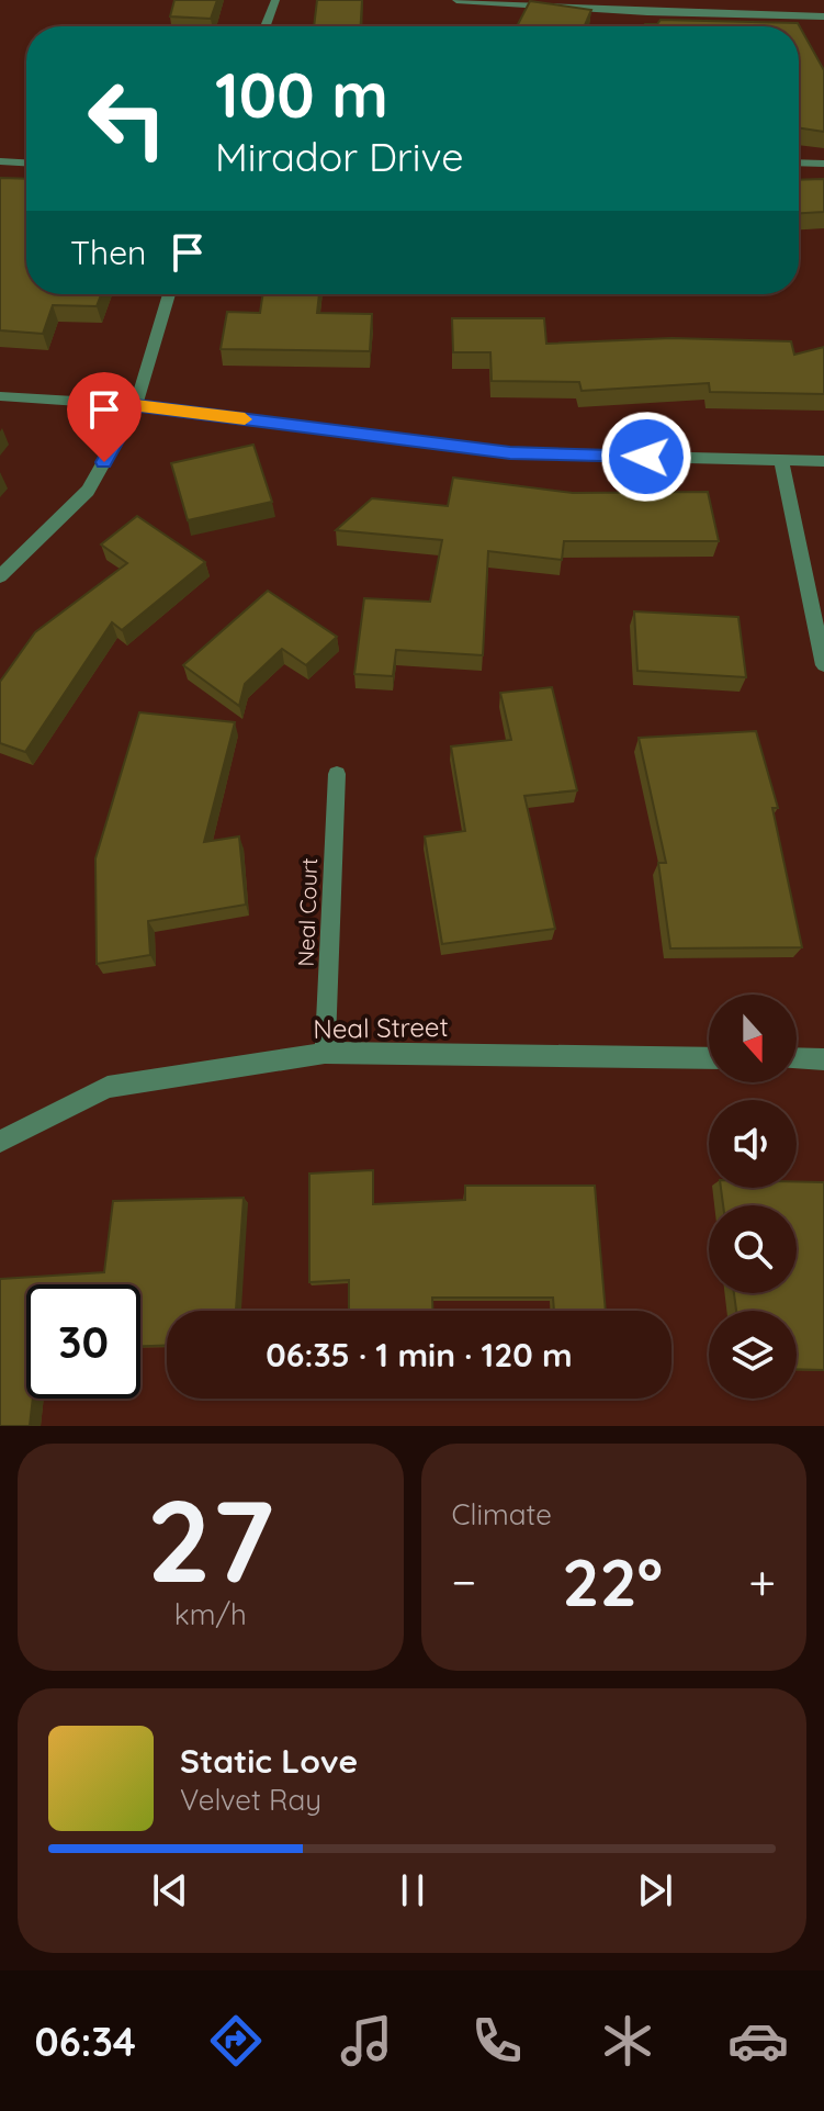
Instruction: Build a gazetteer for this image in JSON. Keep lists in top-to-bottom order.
{
  "streets": {
    "street": ["Neal Court", "Neal Street"]
  },
  "crossings": [
    ["Neal Court", "Neal Street"]
  ],
  "north": "bottom",
  "page": {
    "turn": ["100 m", "Mirador Drive"],
    "then": "Then",
    "limit": "30",
    "trip": "06:35 · 1 min · 120 m",
    "tile": [
      ["27", "km/h"],
      "Climate"
    ],
    "heat": ["−", "22°", "+"],
    "song": ["Static Love", "Velvet Ray"],
    "tabs": "06:34"
  }
}
